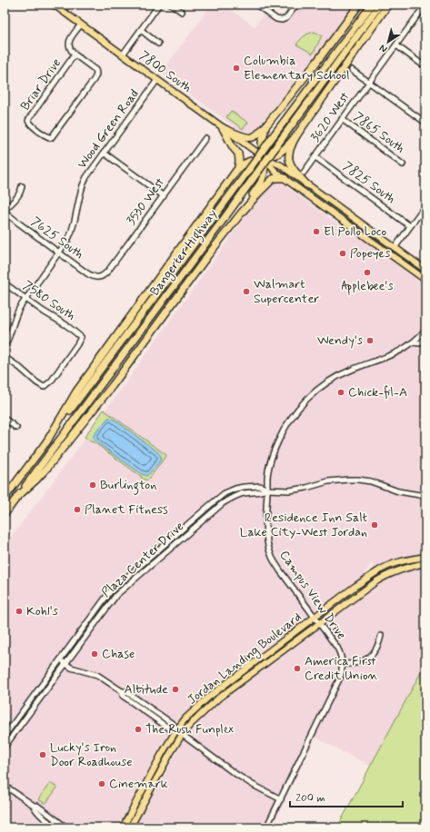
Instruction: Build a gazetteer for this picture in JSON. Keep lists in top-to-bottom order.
{
  "streets": {
    "highway": ["Bangerter Highway"],
    "main road": ["7800 South", "Jordan Landing Boulevard"],
    "street": [
      "Briar Drive",
      "3620 West",
      "Wood Green Road",
      "7865 South",
      "7825 South",
      "3530 West",
      "7625 South",
      "7580 South",
      "Plaza Center Drive",
      "Campus View Drive"
    ]
  },
  "crossings": [
    ["7800 South", "Wood Green Road"],
    ["3620 West", "7865 South"],
    ["3620 West", "7825 South"],
    ["Wood Green Road", "7625 South"],
    ["Wood Green Road", "7580 South"],
    ["3530 West", "7625 South"],
    ["Plaza Center Drive", "Campus View Drive"],
    ["Campus View Drive", "Jordan Landing Boulevard"]
  ],
  "places": [
    "Columbia Elementary School",
    "El Pollo Loco",
    "Popeyes",
    "Applebee's",
    "Walmart Supercenter",
    "Wendy's",
    "Chick-fil-A",
    "Burlington",
    "Planet Fitness",
    "Residence Inn Salt Lake City-West Jordan",
    "Kohl's",
    "Chase",
    "America First Credit Union",
    "Altitude",
    "The Rush Funplex",
    "Lucky's Iron Door Roadhouse",
    "Cinemark"
  ],
  "scale_bar": "200 m",
  "north": "bottom left"
}
